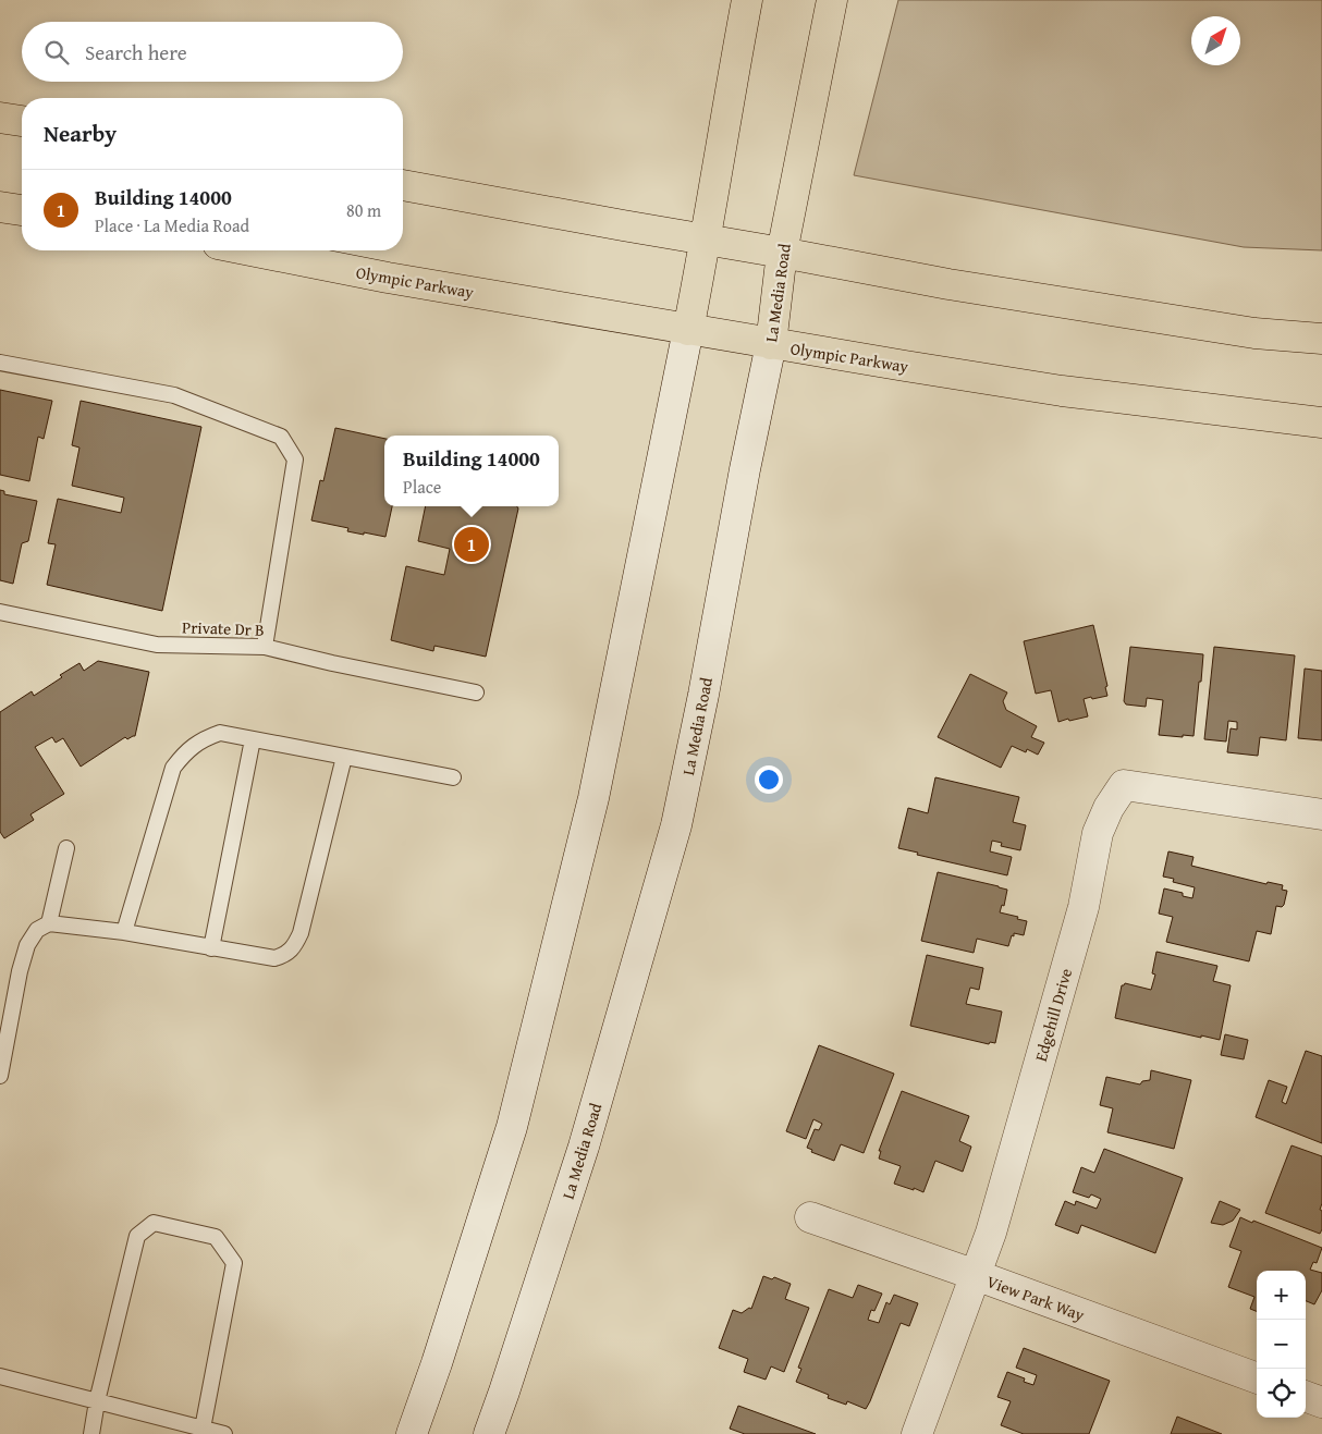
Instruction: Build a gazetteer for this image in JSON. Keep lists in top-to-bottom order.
{
  "streets": {
    "main road": [
      "Olympic Parkway",
      "La Media Road",
      "Edgehill Drive",
      "View Park Way"
    ],
    "lane": ["Private Dr B"]
  },
  "crossings": [
    ["Olympic Parkway", "La Media Road"],
    ["Edgehill Drive", "View Park Way"]
  ],
  "north": "top right",
  "page": {
    "search": "Search here",
    "heading": "Nearby",
    "list": [
      {
        "mark": "1",
        "name": "Building 14000",
        "note": "Place · La Media Road",
        "value": "80 m"
      }
    ],
    "popup": ["Building 14000", "Place"],
    "pins": "1",
    "map_buttons": ["+", "−"]
  }
}
